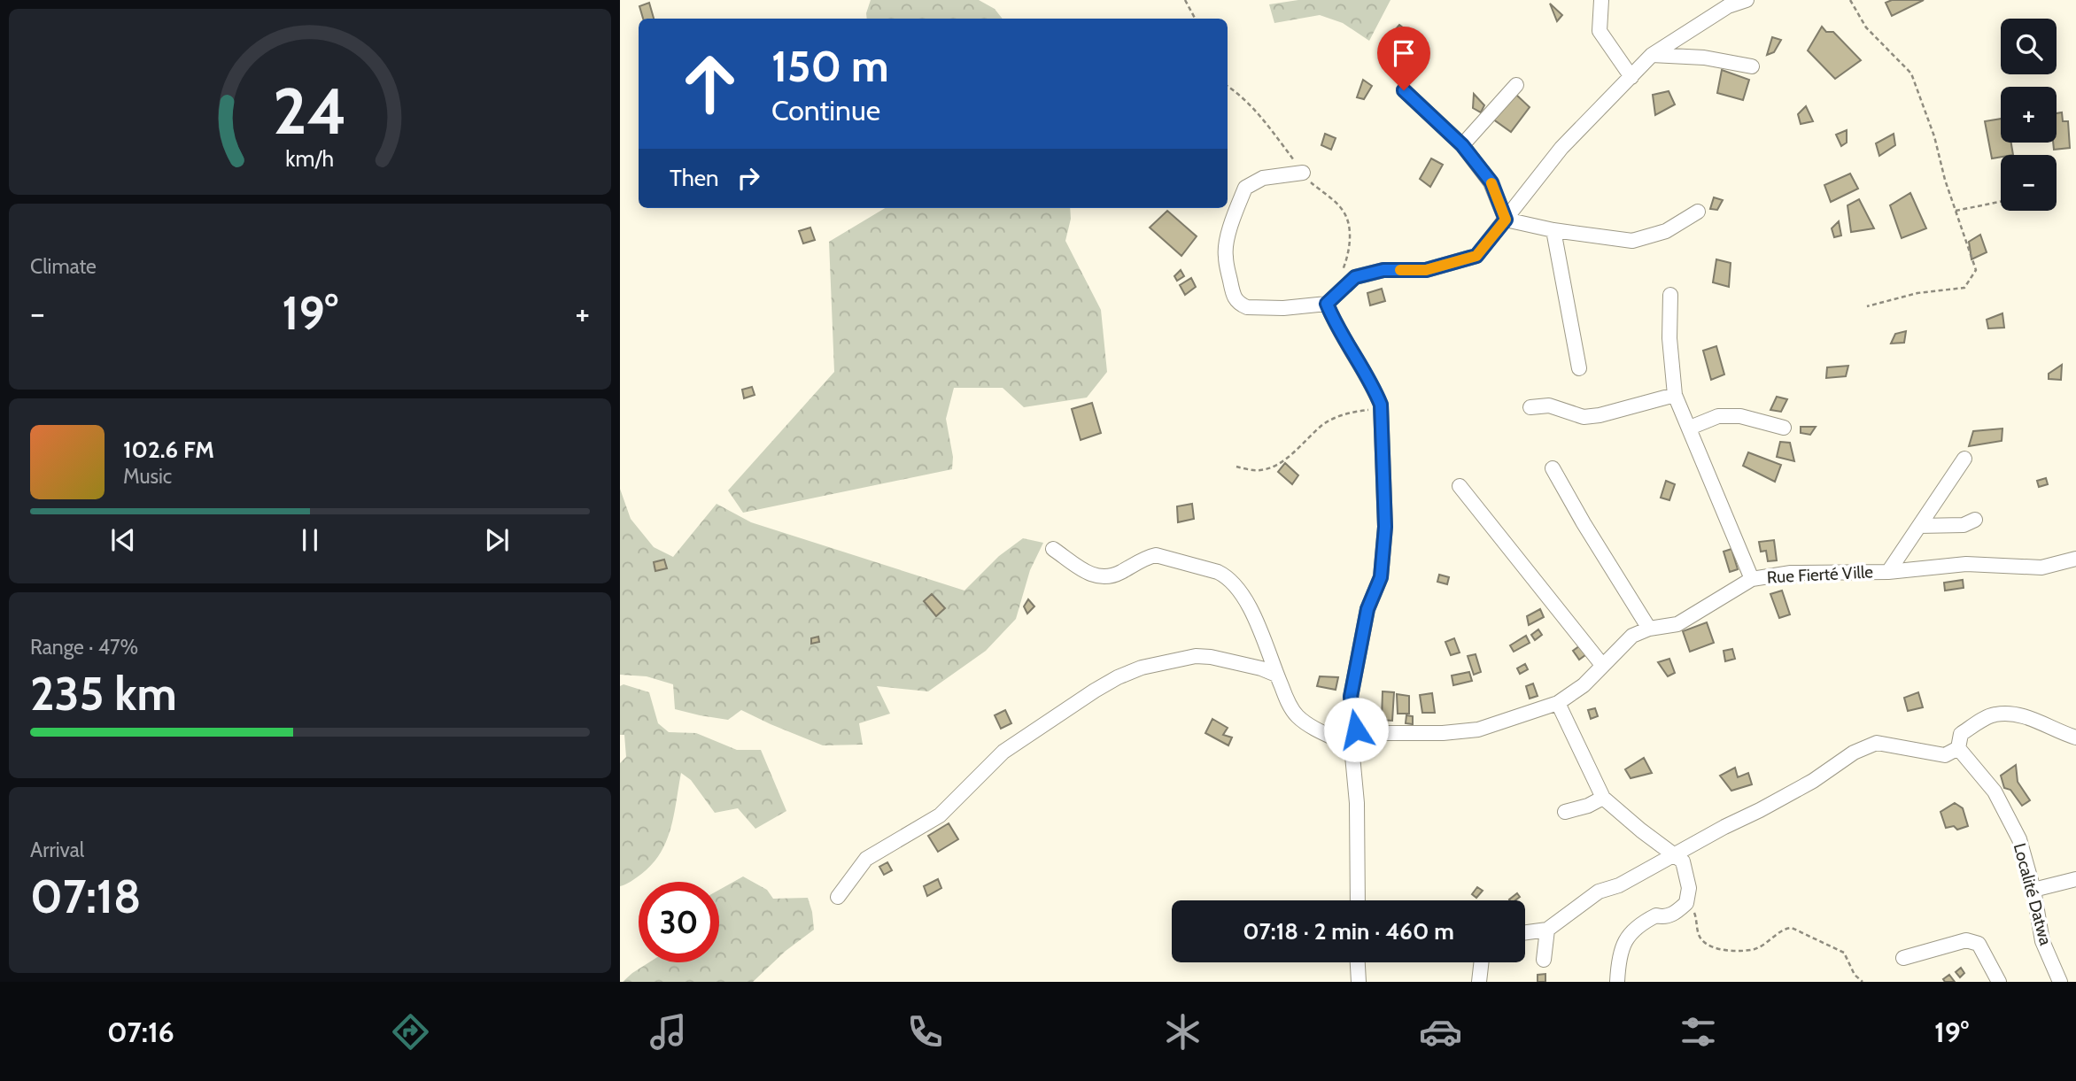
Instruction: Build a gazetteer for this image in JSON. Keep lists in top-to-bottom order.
{
  "streets": {
    "street": ["Rue Fierté Ville", "Localité Datwa"]
  },
  "page": {
    "map_buttons": ["+", "−"],
    "turn": ["150 m", "Continue"],
    "then": "Then",
    "tile": [
      "Climate",
      ["Range · 47%", "235 km"],
      ["Arrival", "07:18"]
    ],
    "heat": ["−", "19°", "+"],
    "song": ["102.6 FM", "Music"],
    "limit": "30",
    "trip": "07:18 · 2 min · 460 m",
    "tabs": ["07:16", "19°"],
    "gauge": ["24", "km/h"]
  }
}
